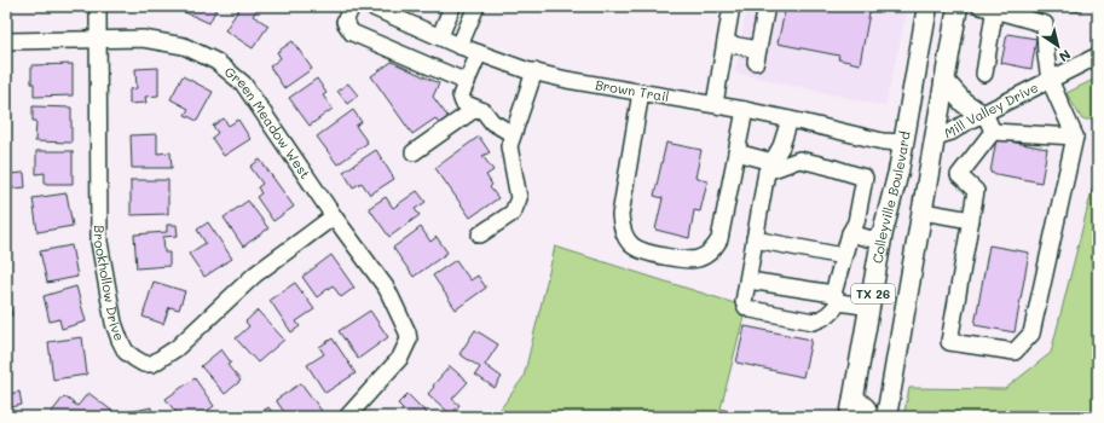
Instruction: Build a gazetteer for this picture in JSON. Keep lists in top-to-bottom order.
{
  "streets": {
    "main road": ["Colleyville Boulevard", "TX 26"],
    "street": [
      "Brown Trail",
      "Mill Valley Drive",
      "Green Meadow West",
      "Brookhollow Drive"
    ]
  },
  "crossings": [
    ["Brown Trail", "Colleyville Boulevard"],
    ["Mill Valley Drive", "TX 26"],
    ["Green Meadow West", "Brookhollow Drive"]
  ],
  "north": "bottom right"
}
